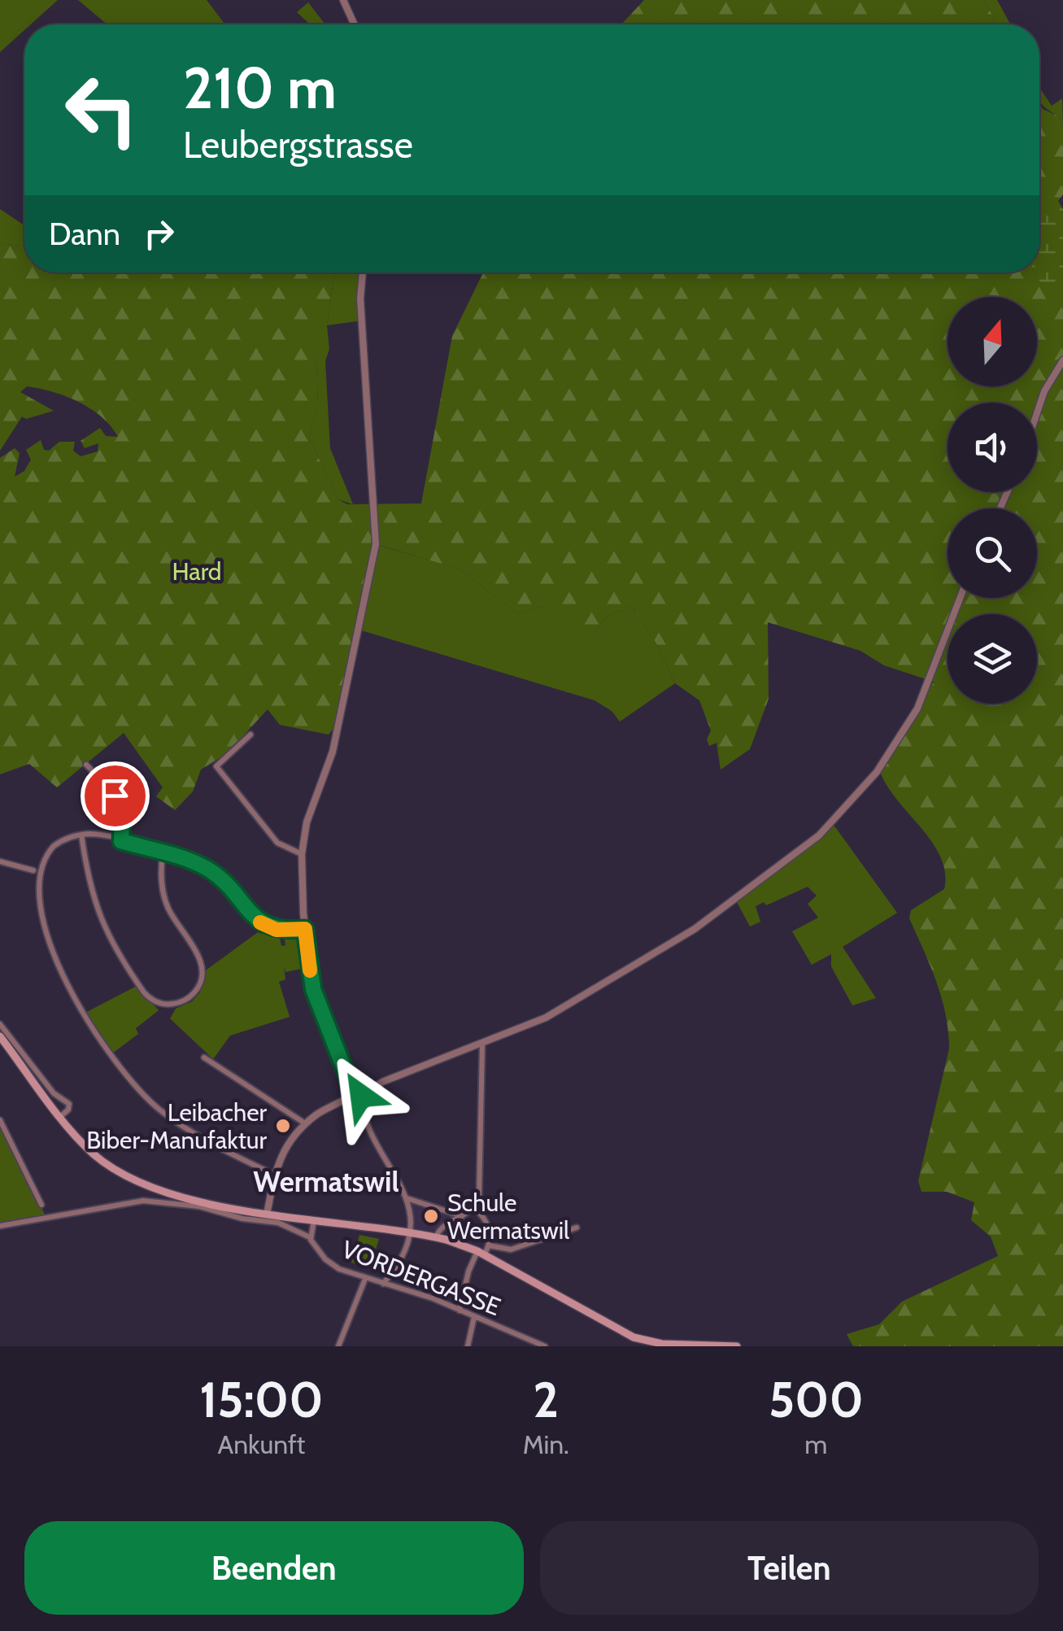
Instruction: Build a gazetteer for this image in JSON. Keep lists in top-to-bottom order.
{
  "streets": {
    "street": ["VORDERGASSE"]
  },
  "districts": ["Wermatswil"],
  "parks": ["Hard"],
  "places": ["Leibacher Biber-Manufaktur", "Schule Wermatswil"],
  "north": "top",
  "page": {
    "turn": ["210 m", "Leubergstrasse"],
    "then": "Dann",
    "eta": [
      "15:00",
      "Ankunft",
      "2",
      "Min.",
      "500",
      "m"
    ],
    "buttons": ["Beenden", "Teilen"]
  }
}
